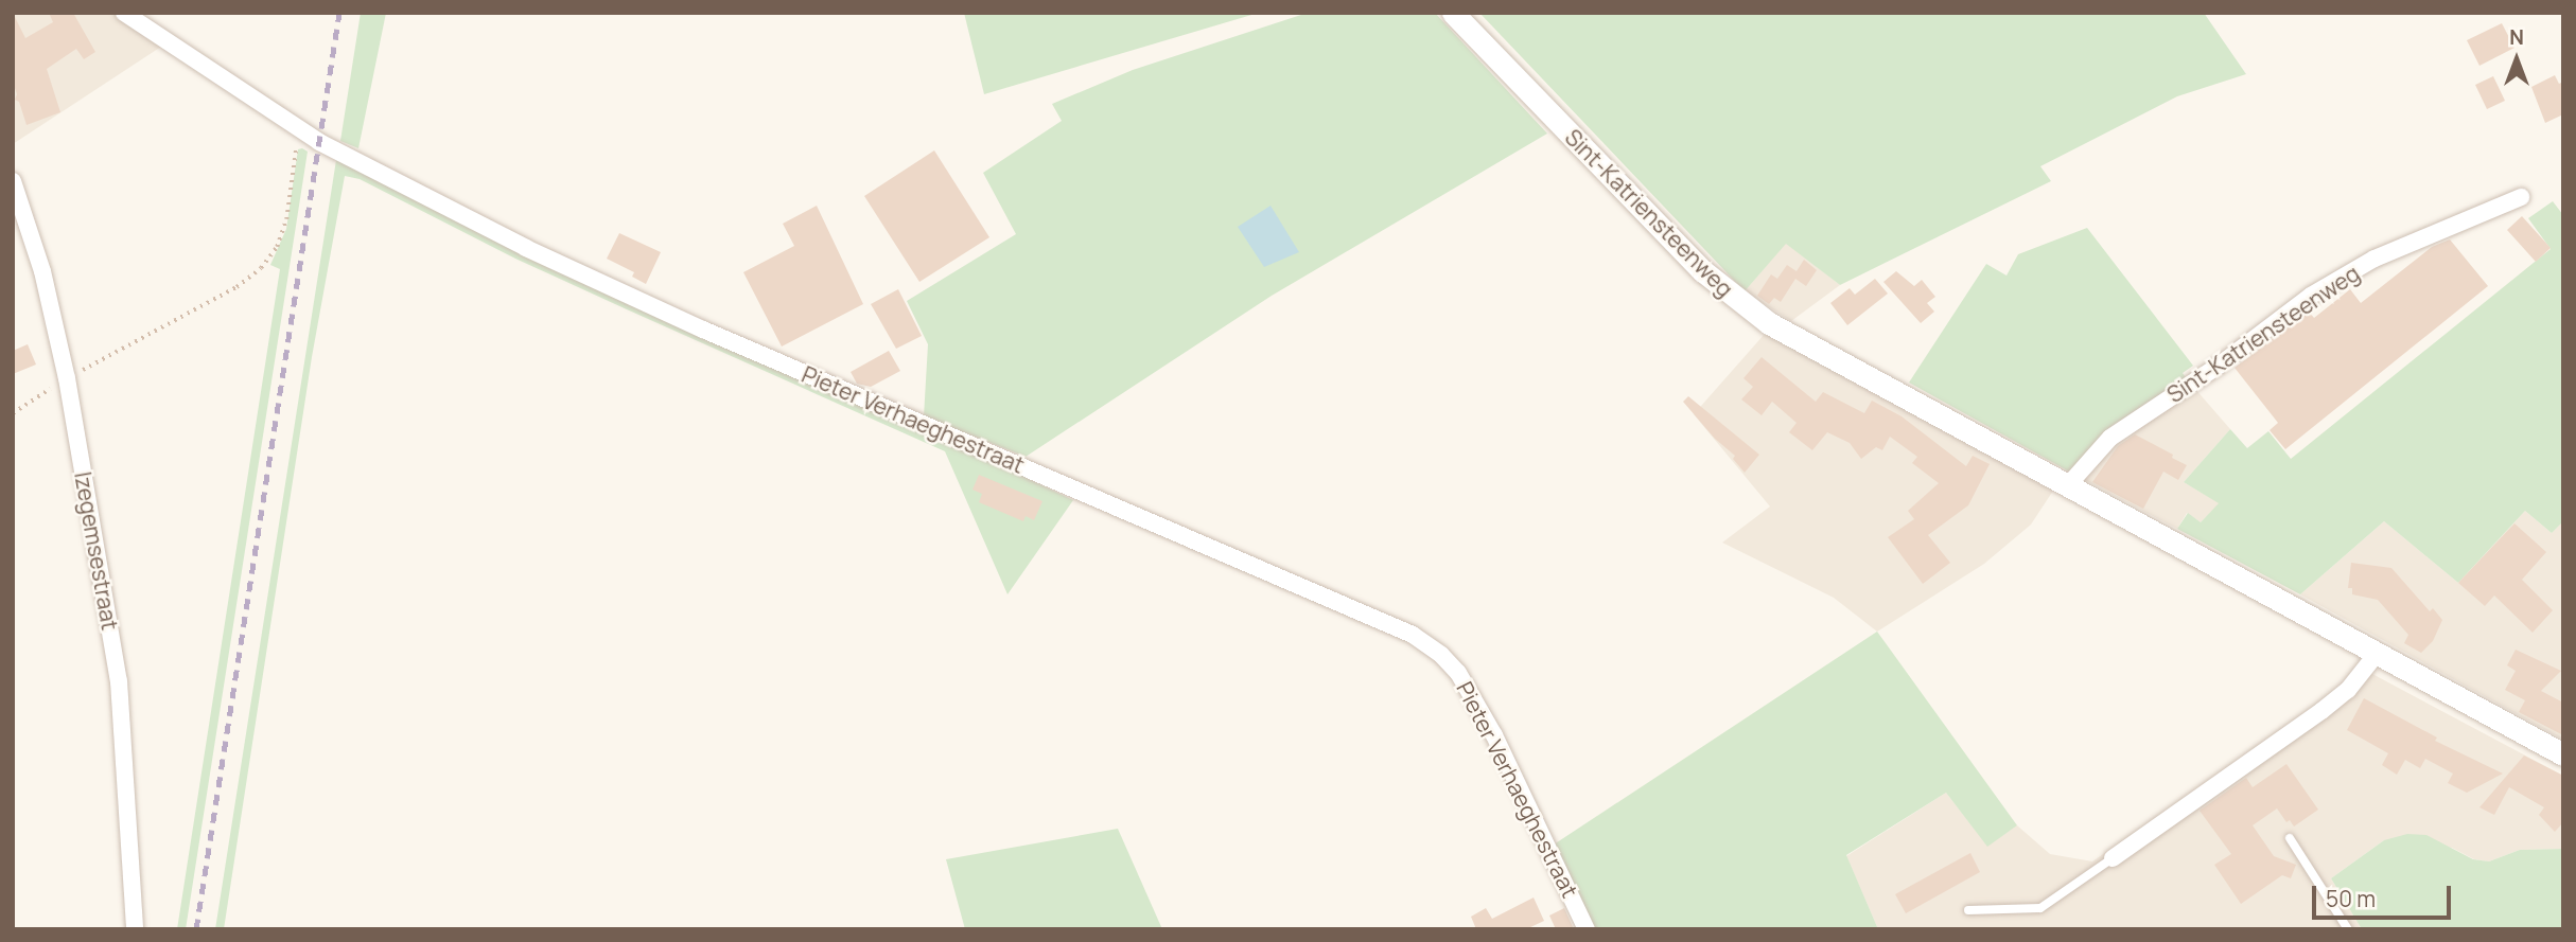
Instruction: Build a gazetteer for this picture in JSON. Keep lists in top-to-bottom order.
{
  "streets": {
    "street": ["Sint-Katriensteenweg", "Pieter Verhaeghestraat", "Izegemsestraat"]
  },
  "scale_bar": "50 m",
  "north": "top"
}
